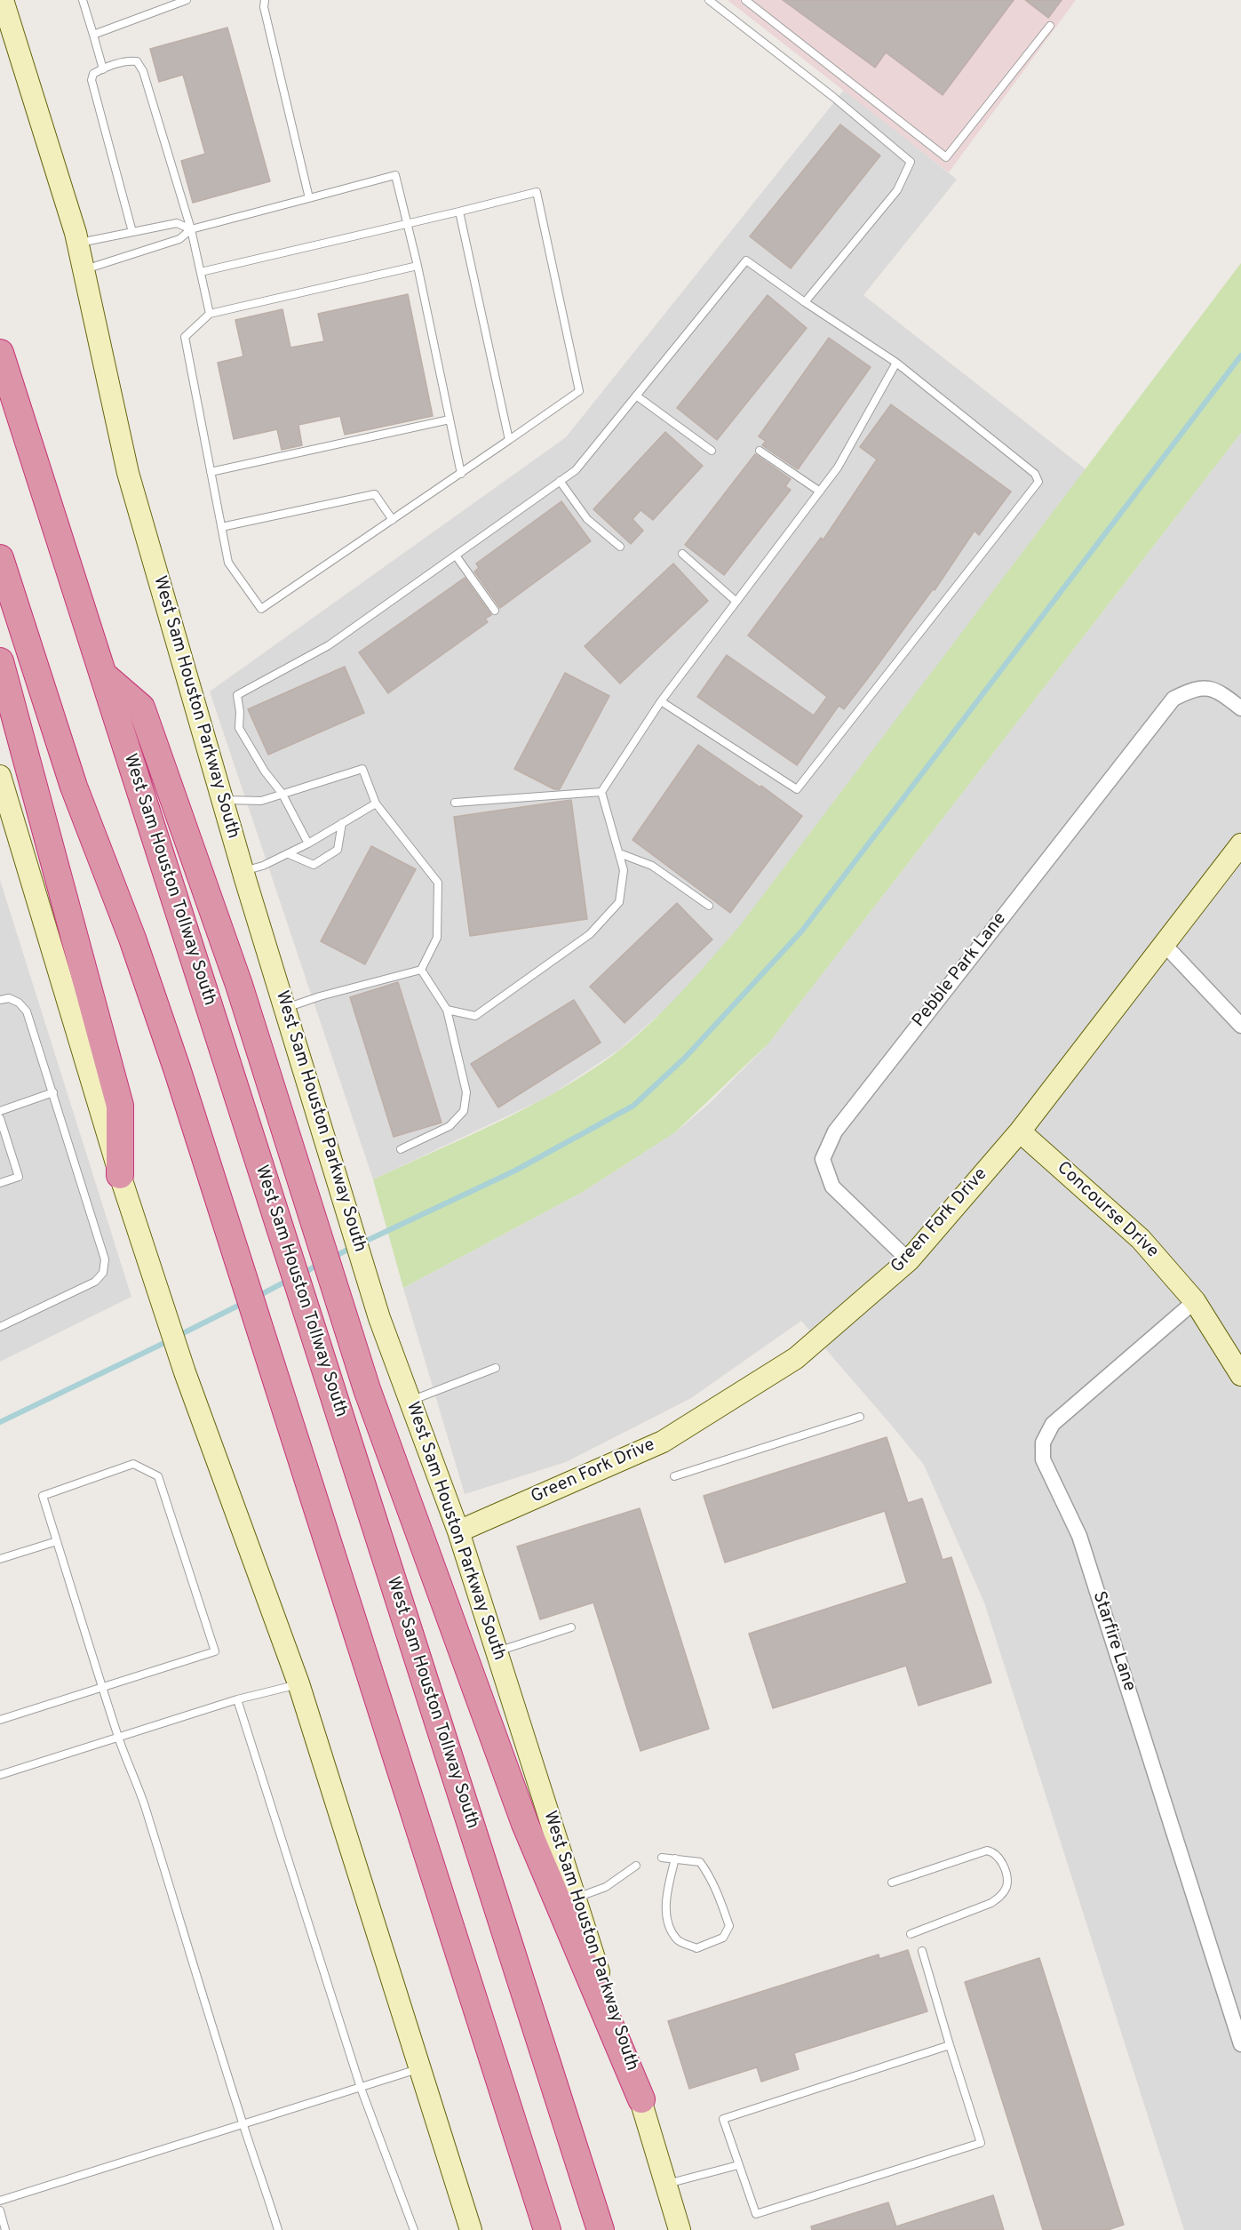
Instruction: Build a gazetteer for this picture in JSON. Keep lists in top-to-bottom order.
{
  "streets": {
    "highway": ["West Sam Houston Tollway South"],
    "main road": ["West Sam Houston Parkway South", "Concourse Drive", "Green Fork Drive"],
    "street": ["Pebble Park Lane", "Starfire Lane"]
  },
  "crossings": [
    ["West Sam Houston Parkway South", "Green Fork Drive"],
    ["Pebble Park Lane", "Green Fork Drive"],
    ["Concourse Drive", "Green Fork Drive"],
    ["Concourse Drive", "Starfire Lane"]
  ]
}
